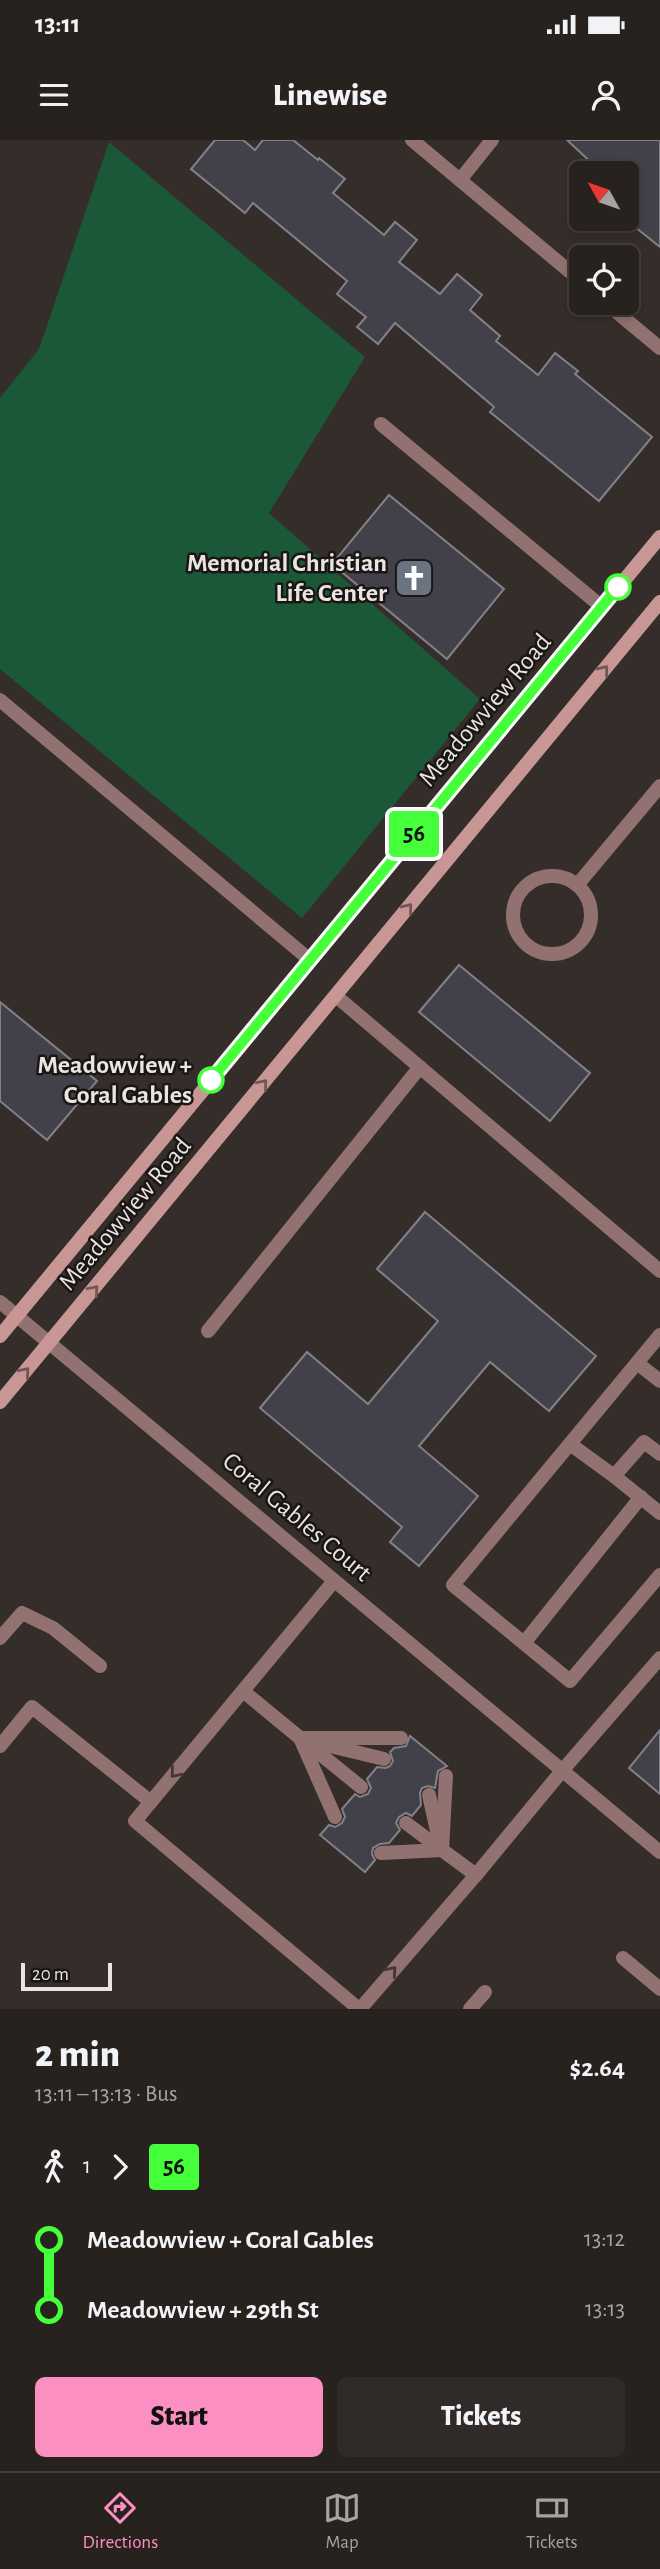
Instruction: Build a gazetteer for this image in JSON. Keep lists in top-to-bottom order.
{
  "streets": {
    "main road": ["Meadowview Road"],
    "street": ["Coral Gables Court"]
  },
  "crossings": [
    ["Meadowview Road", "Coral Gables Court"]
  ],
  "places": {
    "church": ["Memorial Christian Life Center"],
    "other": ["Meadowview + Coral Gables"]
  },
  "lines": ["bus line 56"],
  "scale_bar": "20 m",
  "north": "top left",
  "page": {
    "status": "13:11",
    "header": "Linewise",
    "on_map": "56",
    "scale": "20 m",
    "heading": ["2 min", "13:11 – 13:13 · Bus", "$2.64"],
    "legs": ["1", "56"],
    "list": [
      {
        "name": "Meadowview + Coral Gables",
        "value": "13:12"
      },
      {
        "name": "Meadowview + 29th St",
        "value": "13:13"
      }
    ],
    "buttons": ["Start", "Tickets"],
    "tabs": ["Directions", "Map", "Tickets"]
  }
}
